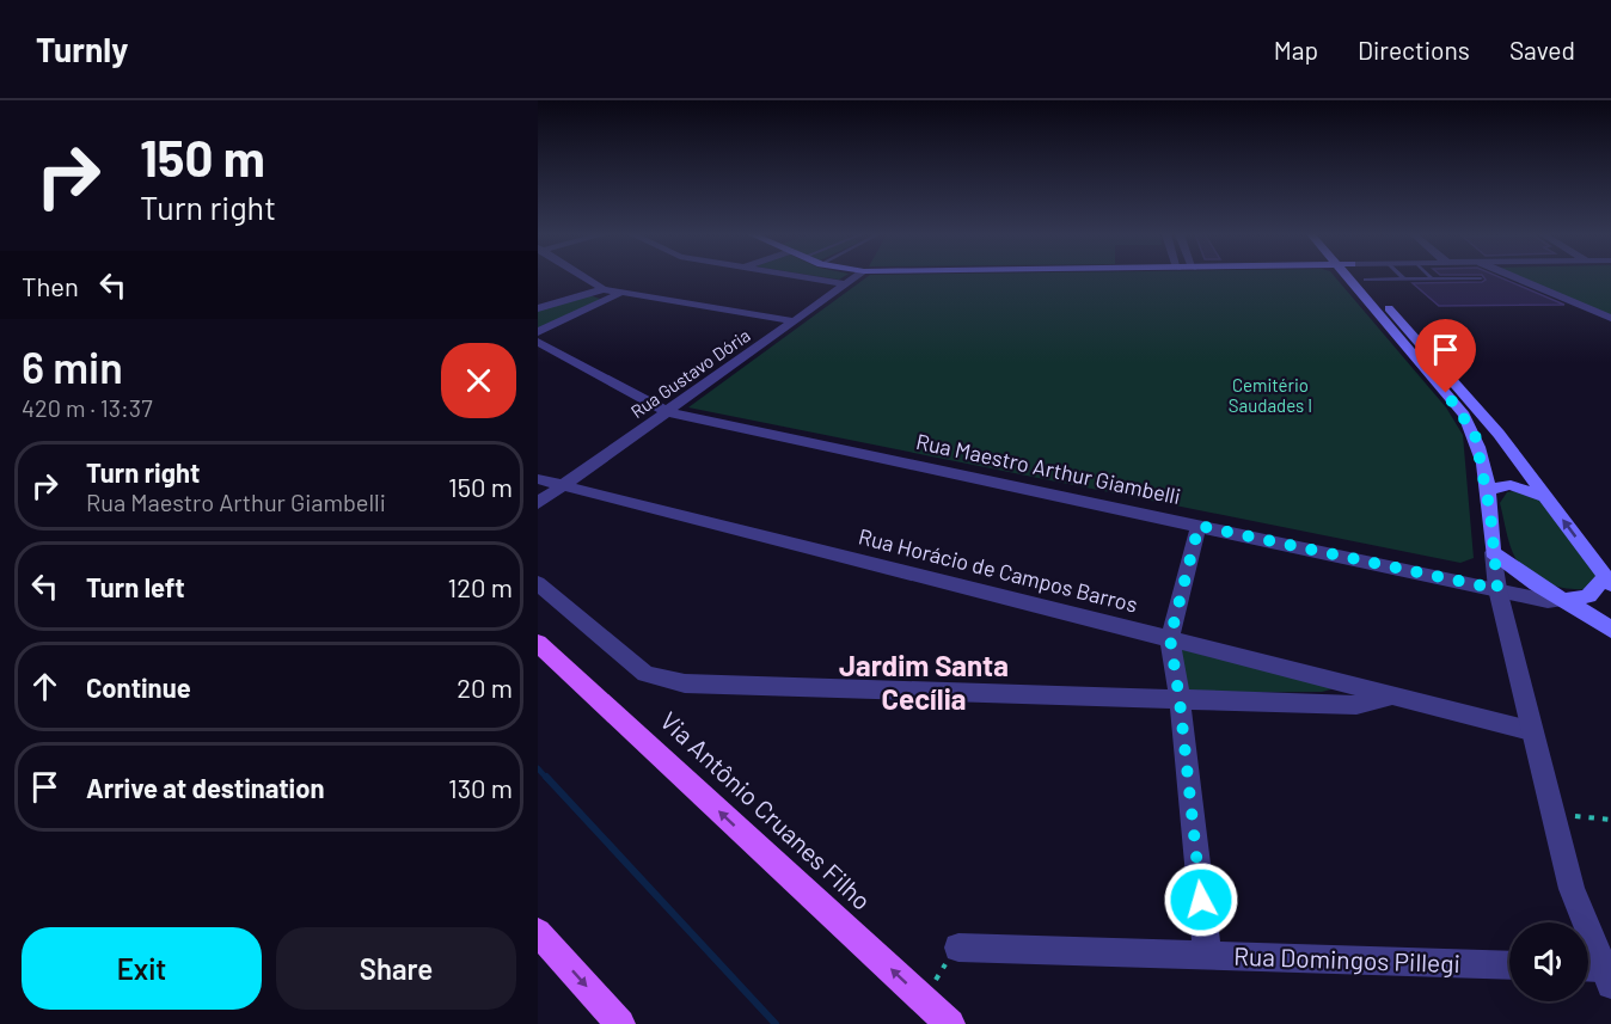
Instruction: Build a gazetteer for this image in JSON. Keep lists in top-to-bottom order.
{
  "streets": {
    "main road": ["Via Antônio Cruanes Filho"],
    "street": [
      "Rua Gustavo Dória",
      "Rua Maestro Arthur Giambelli",
      "Rua Horácio de Campos Barros",
      "Rua Domingos Pillegi"
    ]
  },
  "crossings": [
    ["Rua Gustavo Dória", "Rua Maestro Arthur Giambelli"],
    ["Rua Gustavo Dória", "Rua Horácio de Campos Barros"]
  ],
  "one_way": ["Via Antônio Cruanes Filho"],
  "districts": ["Jardim Santa Cecília"],
  "parks": ["Cemitério Saudades I"],
  "page": {
    "header": "Turnly",
    "nav": ["Map", "Directions", "Saved"],
    "turn": ["150 m", "Turn right"],
    "then": "Then",
    "heading": ["6 min", "420 m · 13:37"],
    "list": [
      {
        "name": "Turn right",
        "note": "Rua Maestro Arthur Giambelli",
        "value": "150 m"
      },
      {
        "name": "Turn left",
        "value": "120 m"
      },
      {
        "name": "Continue",
        "value": "20 m"
      },
      {
        "name": "Arrive at destination",
        "value": "130 m"
      }
    ],
    "buttons": ["Exit", "Share"]
  }
}
